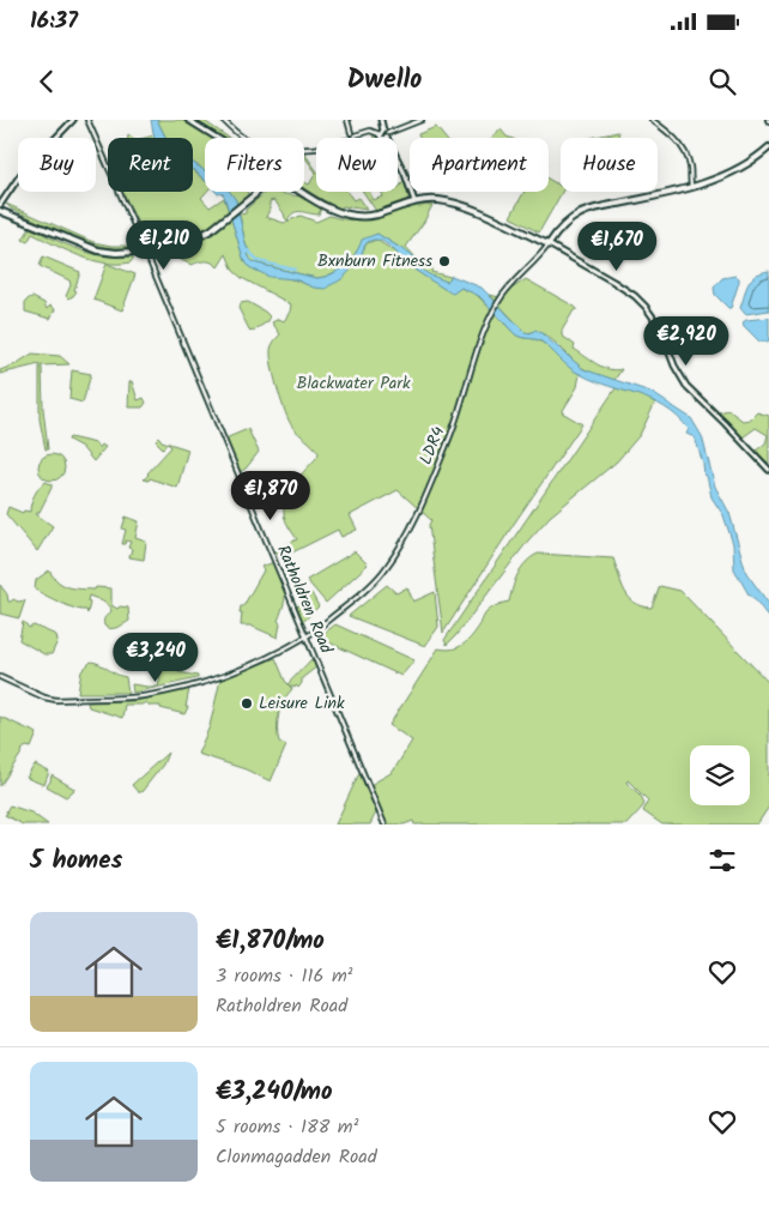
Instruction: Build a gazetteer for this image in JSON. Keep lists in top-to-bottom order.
{
  "streets": {
    "street": ["LDR4", "Ratholdren Road"]
  },
  "crossings": [
    ["LDR4", "Ratholdren Road"]
  ],
  "parks": ["Blackwater Park"],
  "places": ["Bxnburn Fitness", "Leisure Link"],
  "page": {
    "status": "16:37",
    "header": "Dwello",
    "chip": [
      "Buy",
      "Rent",
      "Filters",
      "New",
      "Apartment",
      "House"
    ],
    "price": [
      "€1,210",
      "€1,670",
      "€2,920",
      "€1,870",
      "€3,240"
    ],
    "heading": "5 homes",
    "list": [
      {
        "name": "€1,870/mo",
        "note": "3 rooms · 116 m² · Ratholdren Road"
      },
      {
        "name": "€3,240/mo",
        "note": "5 rooms · 188 m² · Clonmagadden Road"
      }
    ]
  }
}
